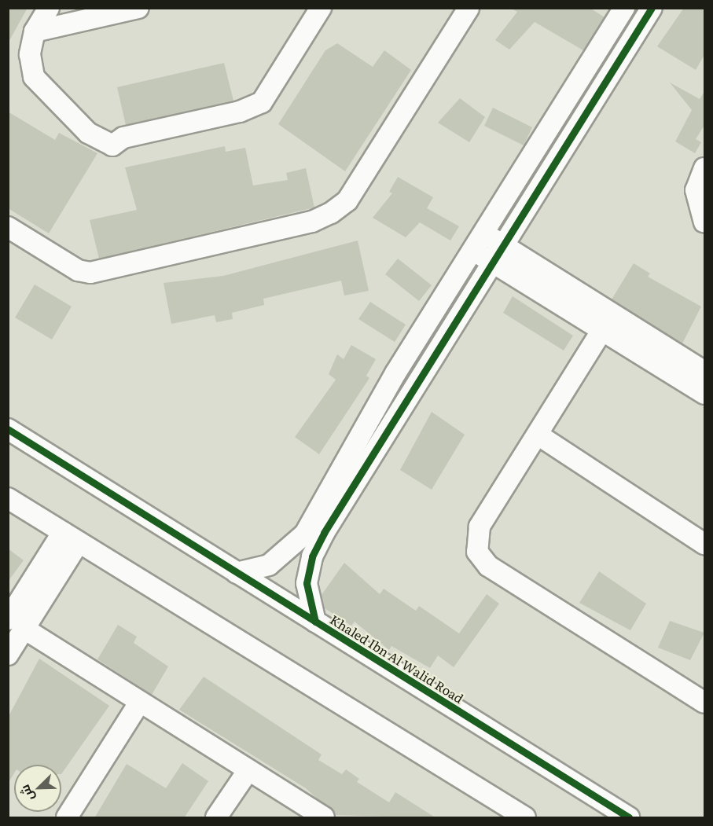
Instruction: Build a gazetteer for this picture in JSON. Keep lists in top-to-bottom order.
{
  "streets": {
    "street": ["Khaled Ibn Al Walid Road"]
  },
  "north": "bottom left"
}
